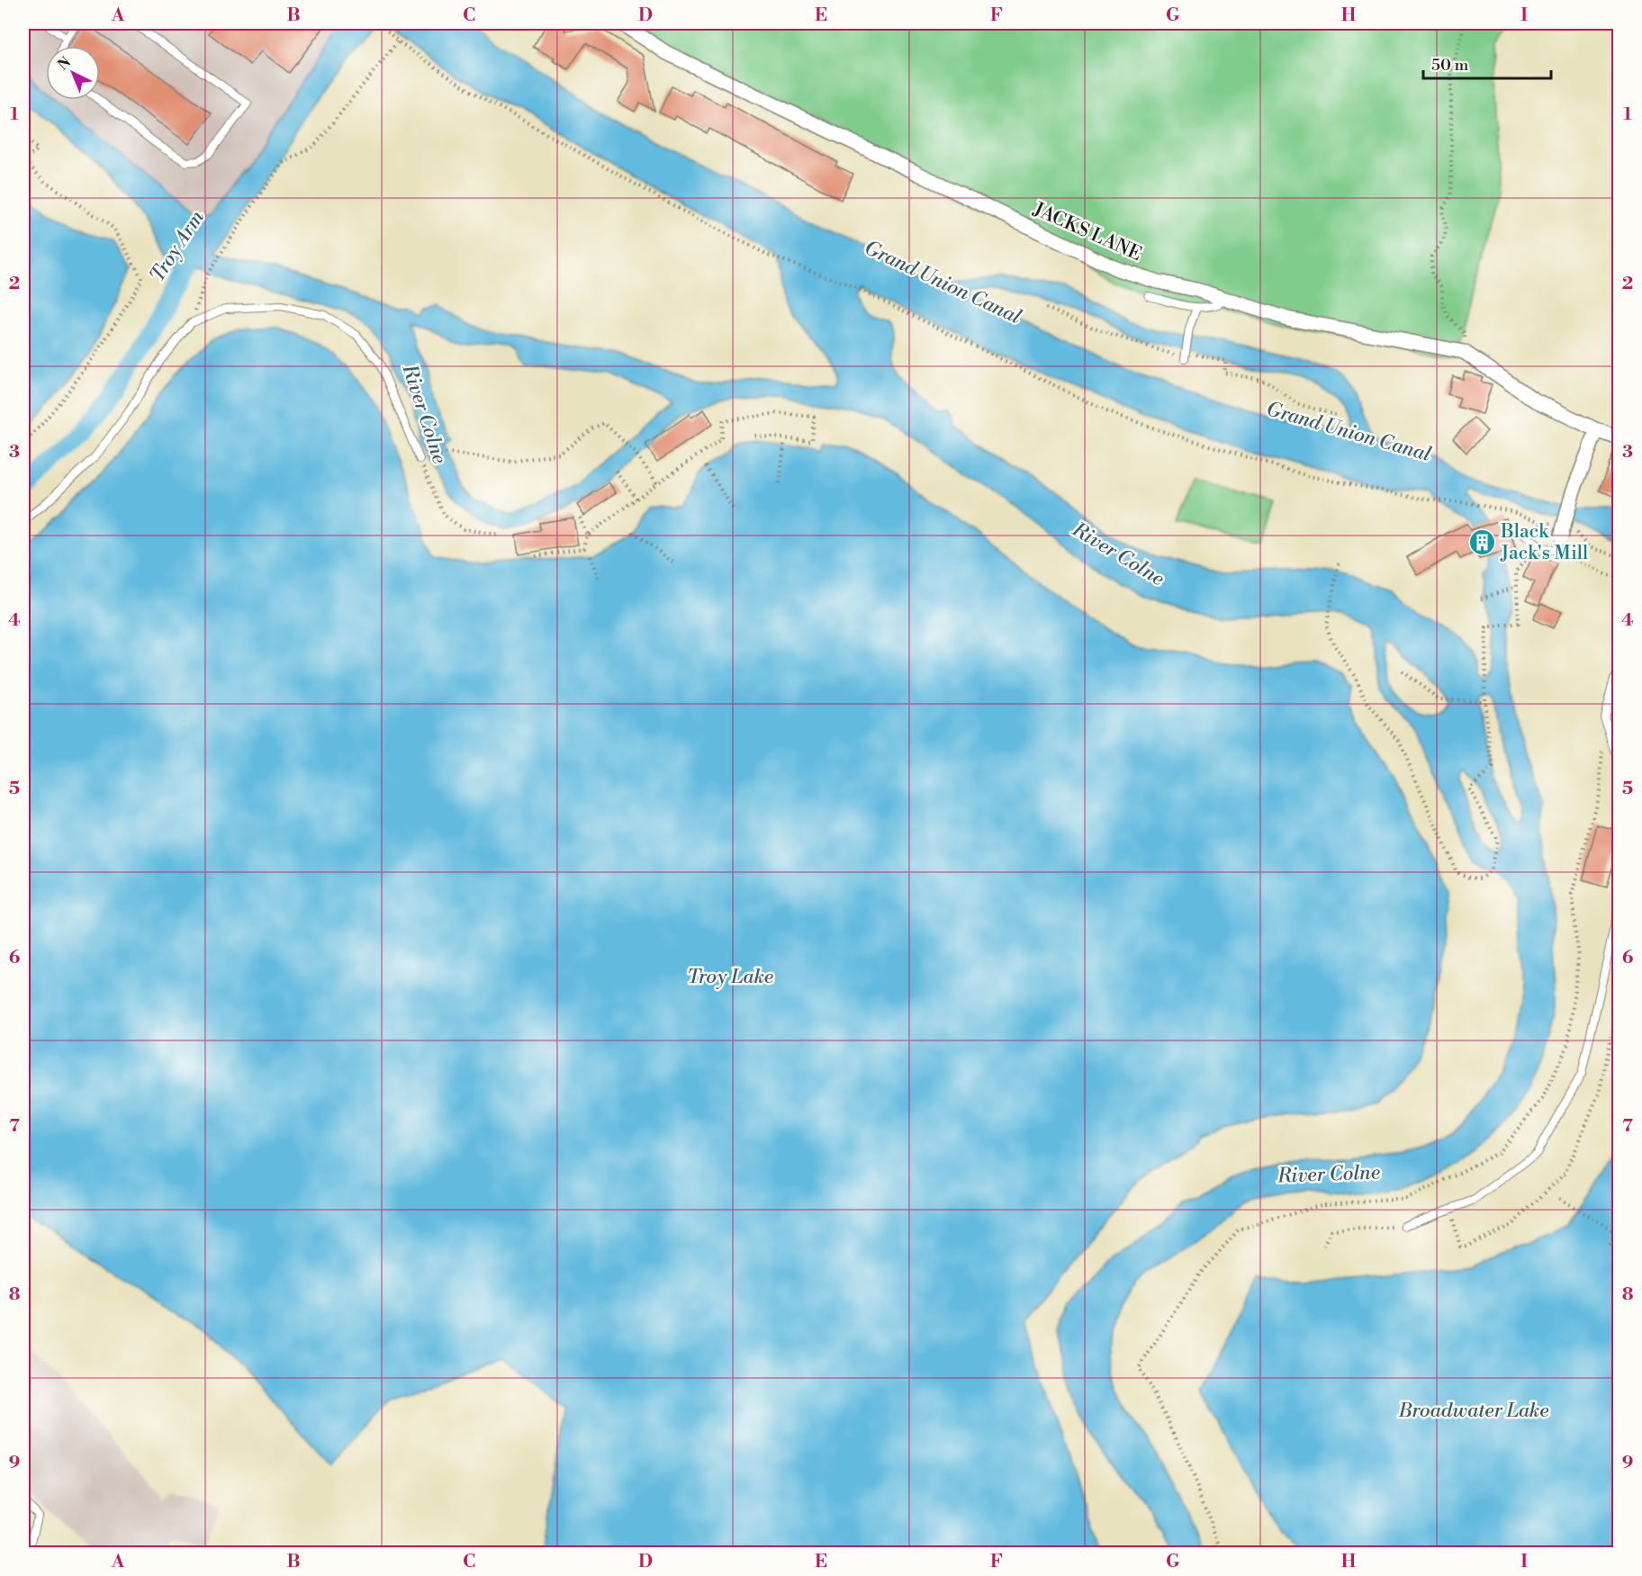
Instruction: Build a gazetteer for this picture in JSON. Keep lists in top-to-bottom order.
{
  "streets": {
    "street": ["JACKS LANE"]
  },
  "water": [
    "Troy Arm",
    "Grand Union Canal",
    "River Colne",
    "Troy Lake",
    "Broadwater Lake"
  ],
  "places": {
    "building": ["Black Jack's Mill"]
  },
  "scale_bar": "50 m",
  "north": "top left",
  "grid": {
    "columns": [
      "A",
      "B",
      "C",
      "D",
      "E",
      "F",
      "G",
      "H",
      "I"
    ],
    "rows": [
      "1",
      "2",
      "3",
      "4",
      "5",
      "6",
      "7",
      "8",
      "9"
    ]
  }
}
